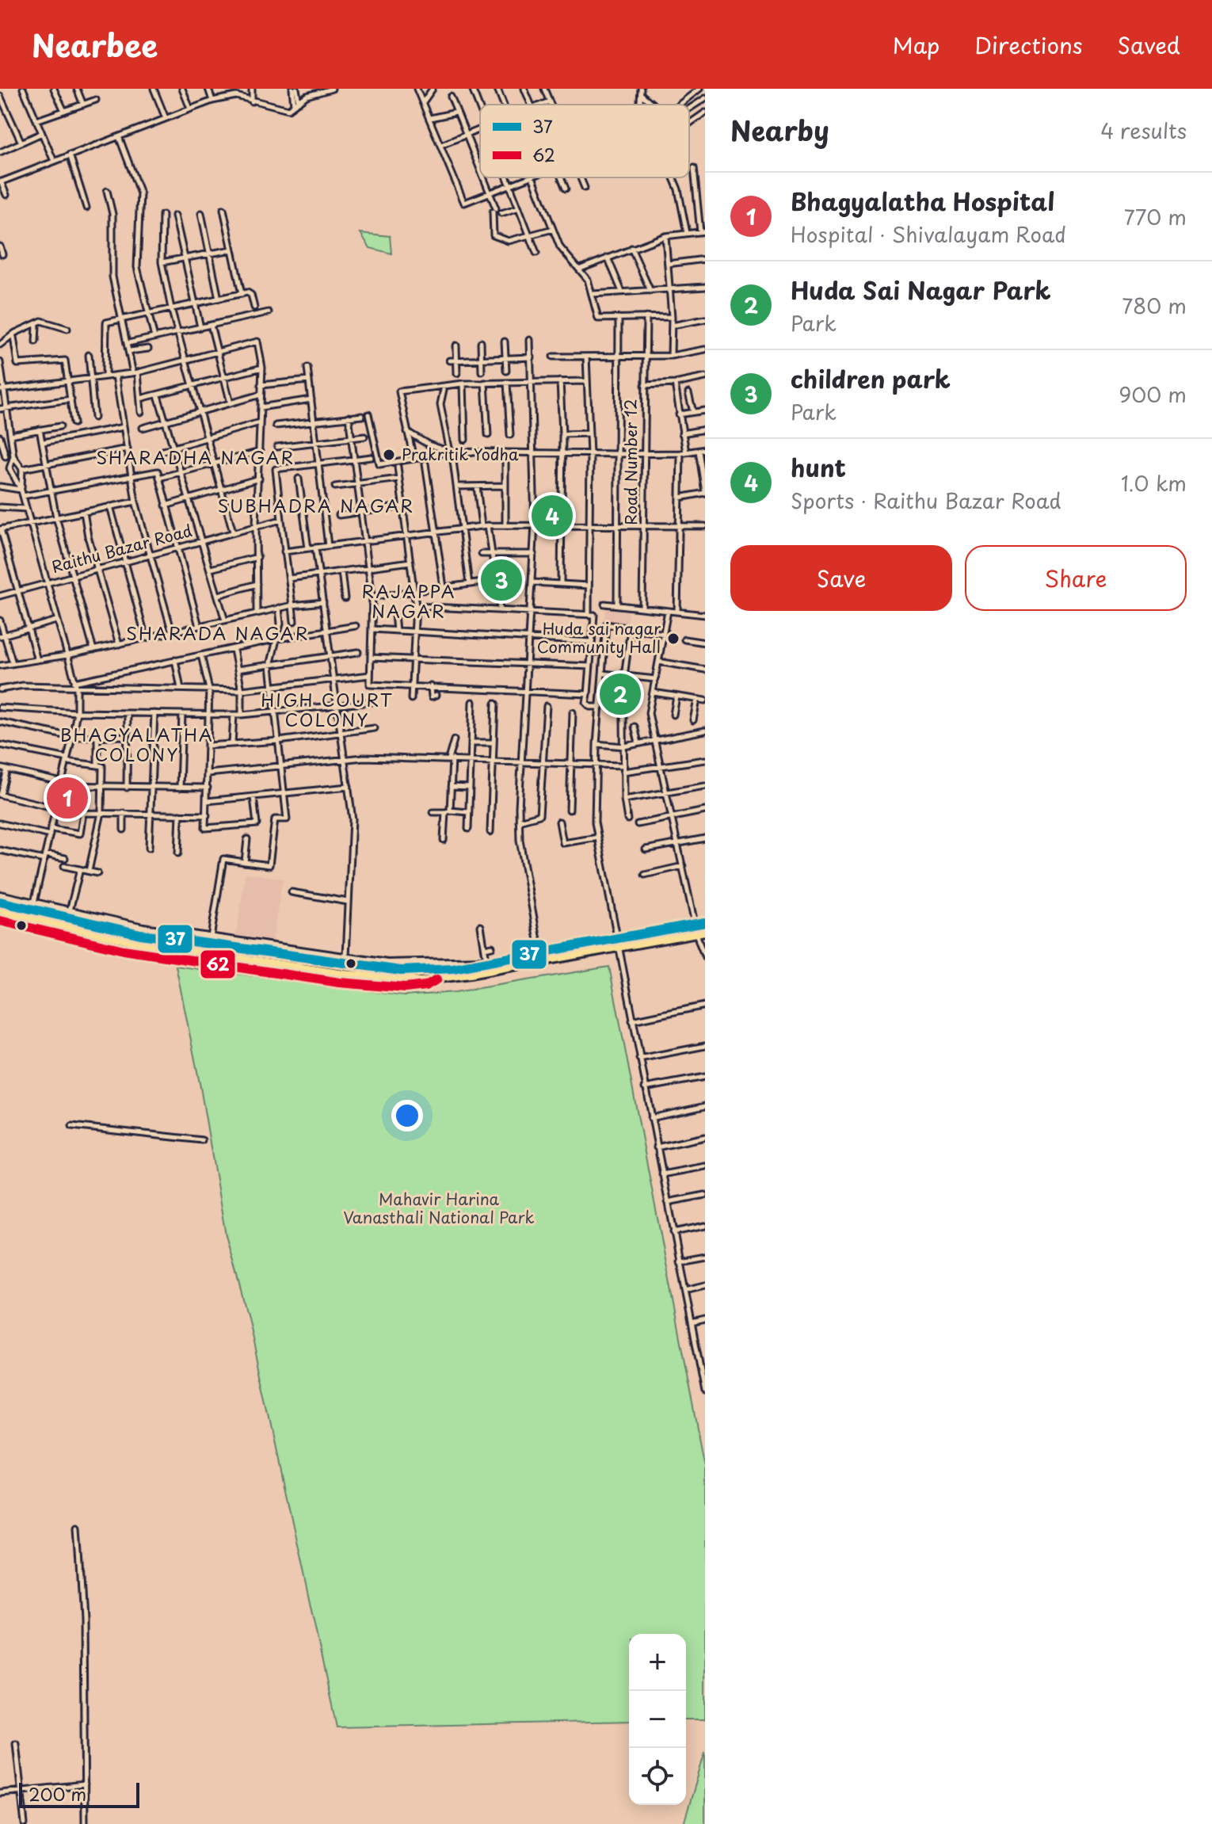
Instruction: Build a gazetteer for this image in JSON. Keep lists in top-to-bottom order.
{
  "streets": {
    "street": ["Road Number 12", "Raithu Bazar Road"]
  },
  "districts": [
    "SHARADHA NAGAR",
    "SUBHADRA NAGAR",
    "RAJAPPA NAGAR",
    "SHARADA NAGAR",
    "HIGH COURT COLONY",
    "BHAGYALATHA COLONY"
  ],
  "parks": ["Mahavir Harina Vanasthali National Park"],
  "places": ["Prakritik Yodha", "Huda sai nagar Community Hall"],
  "lines": ["transit line 37", "transit line 62"],
  "legend": ["37", "62"],
  "scale_bar": "200 m",
  "page": {
    "header": "Nearbee",
    "nav": ["Map", "Directions", "Saved"],
    "heading": ["Nearby", "4 results"],
    "list": [
      {
        "mark": "1",
        "name": "Bhagyalatha Hospital",
        "note": "Hospital · Shivalayam Road",
        "value": "770 m"
      },
      {
        "mark": "2",
        "name": "Huda Sai Nagar Park",
        "note": "Park",
        "value": "780 m"
      },
      {
        "mark": "3",
        "name": "children park",
        "note": "Park",
        "value": "900 m"
      },
      {
        "mark": "4",
        "name": "hunt",
        "note": "Sports · Raithu Bazar Road",
        "value": "1.0 km"
      }
    ],
    "pins": [
      "4",
      "3",
      "2",
      "1"
    ],
    "buttons": ["Save", "Share"],
    "map_buttons": ["+", "−"],
    "scale": "200 m"
  }
}
